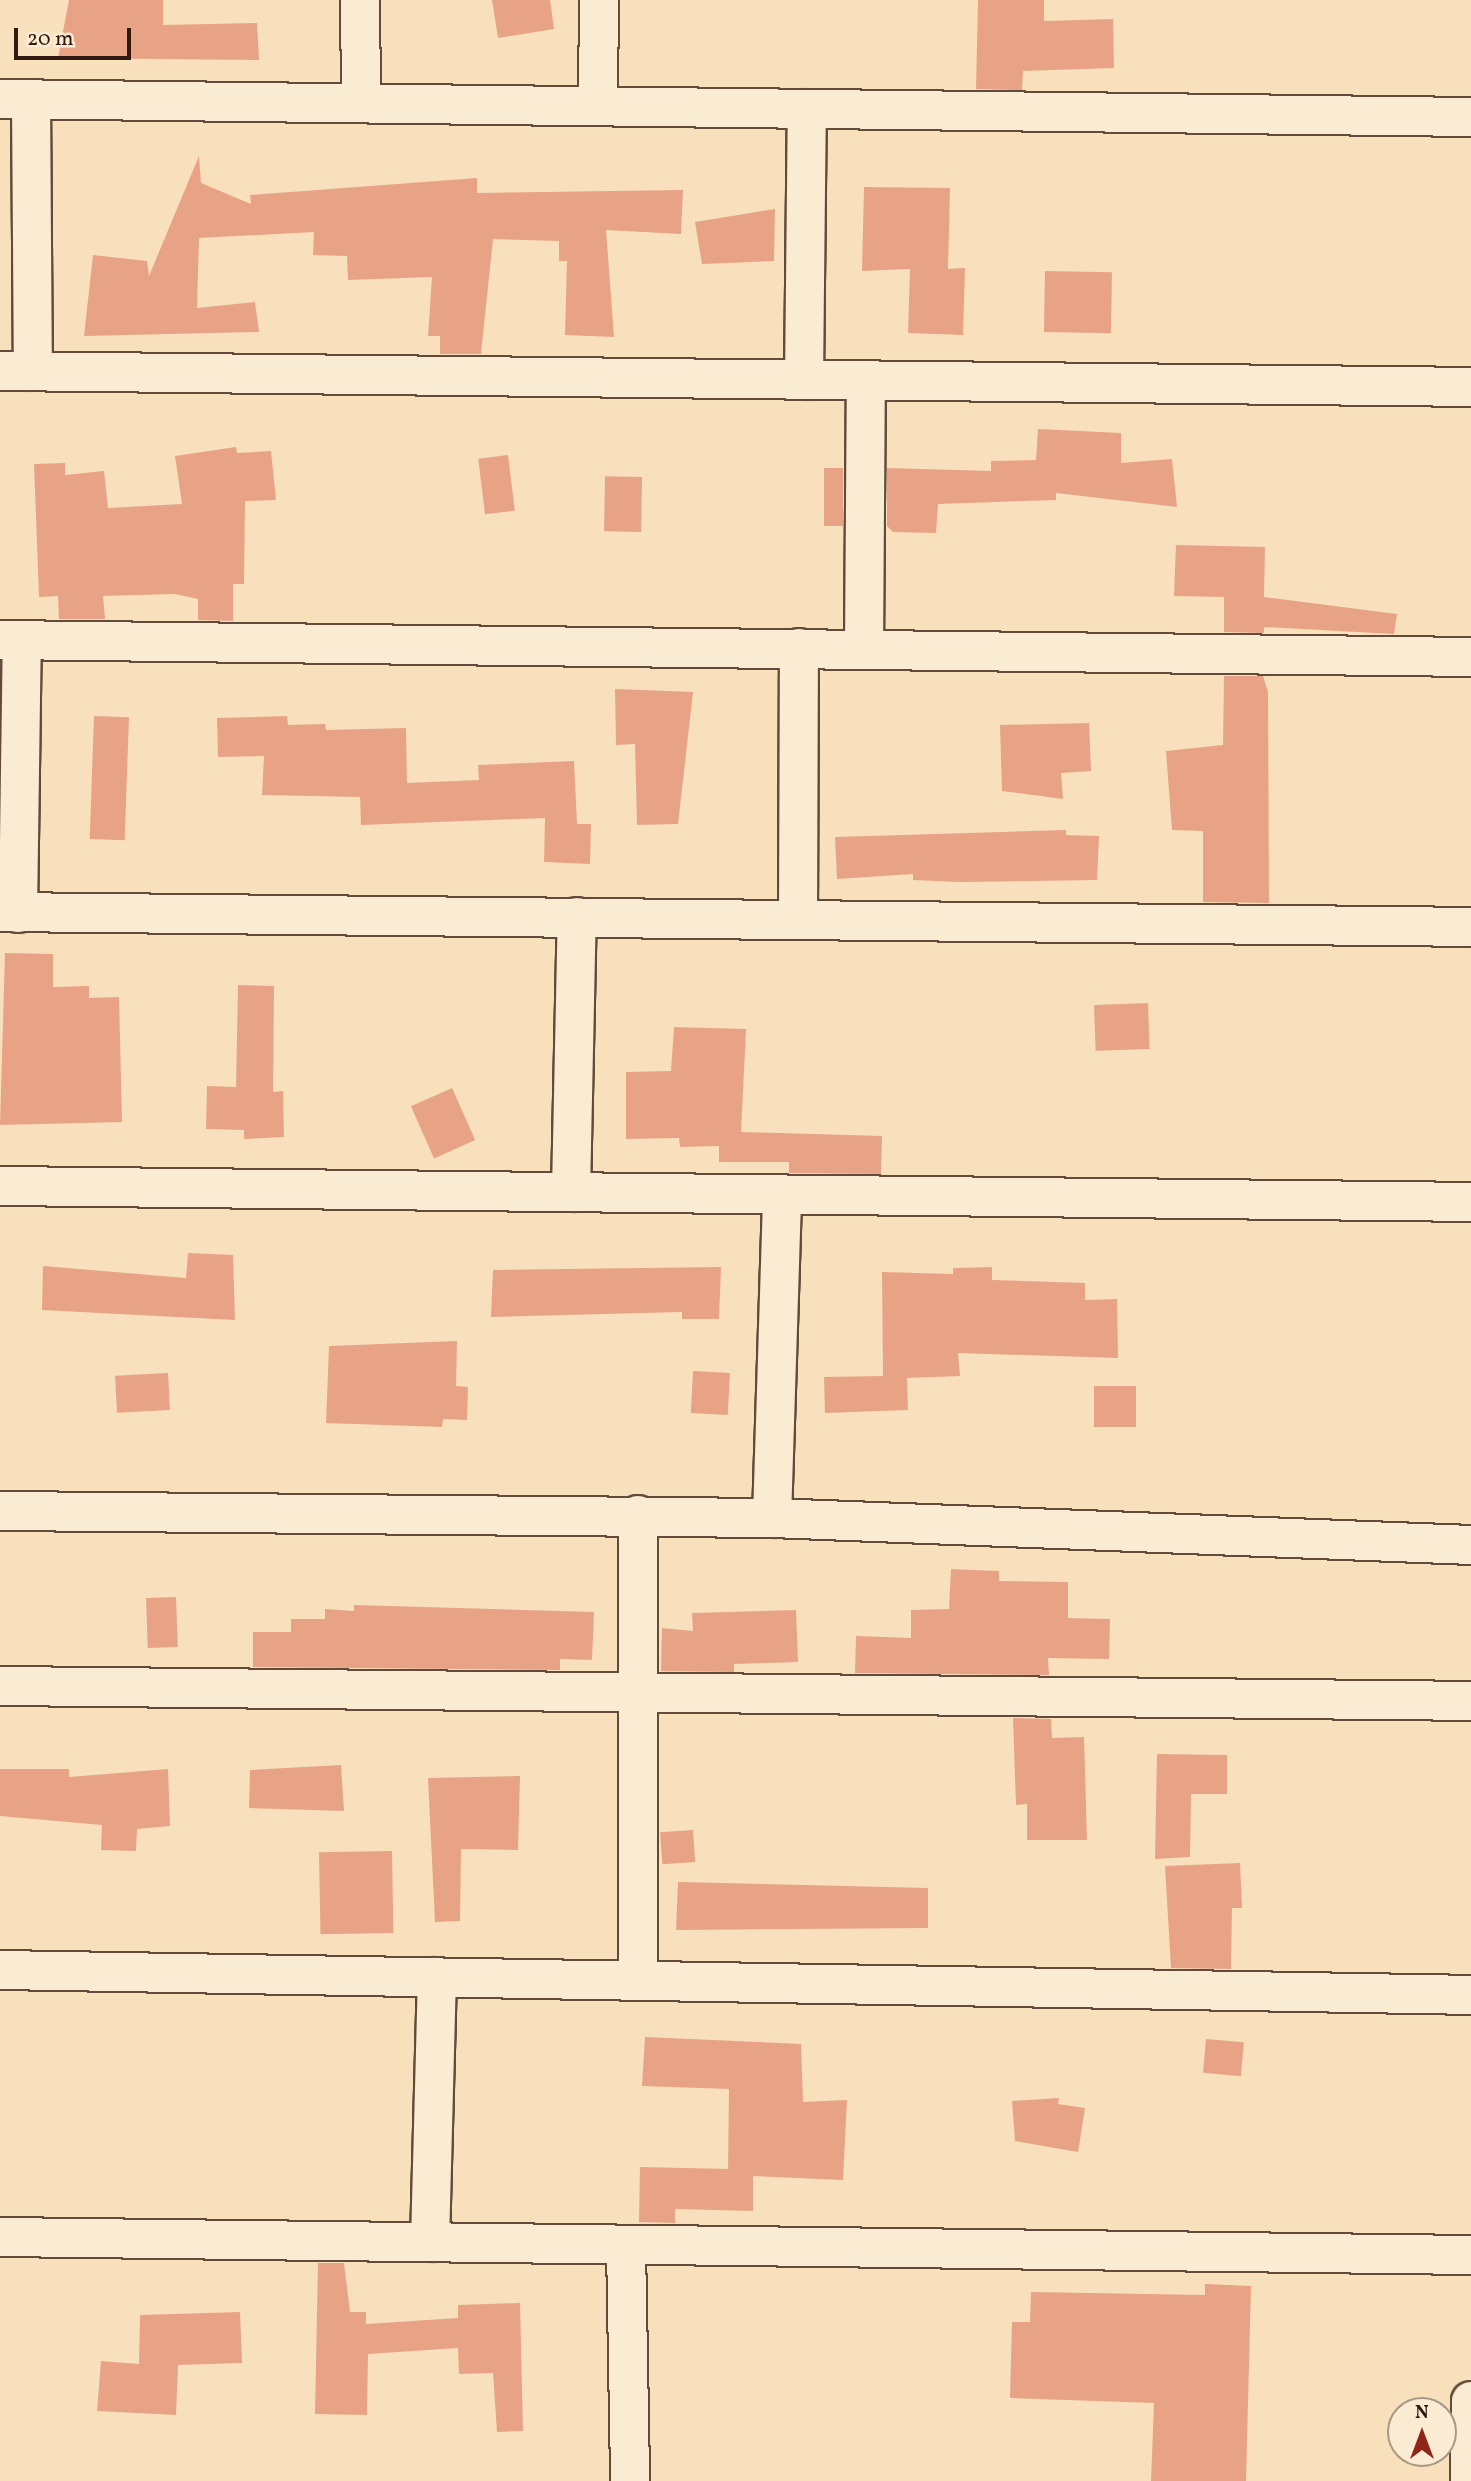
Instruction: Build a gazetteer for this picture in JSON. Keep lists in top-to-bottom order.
{
  "scale_bar": "20 m",
  "north": "top"
}
